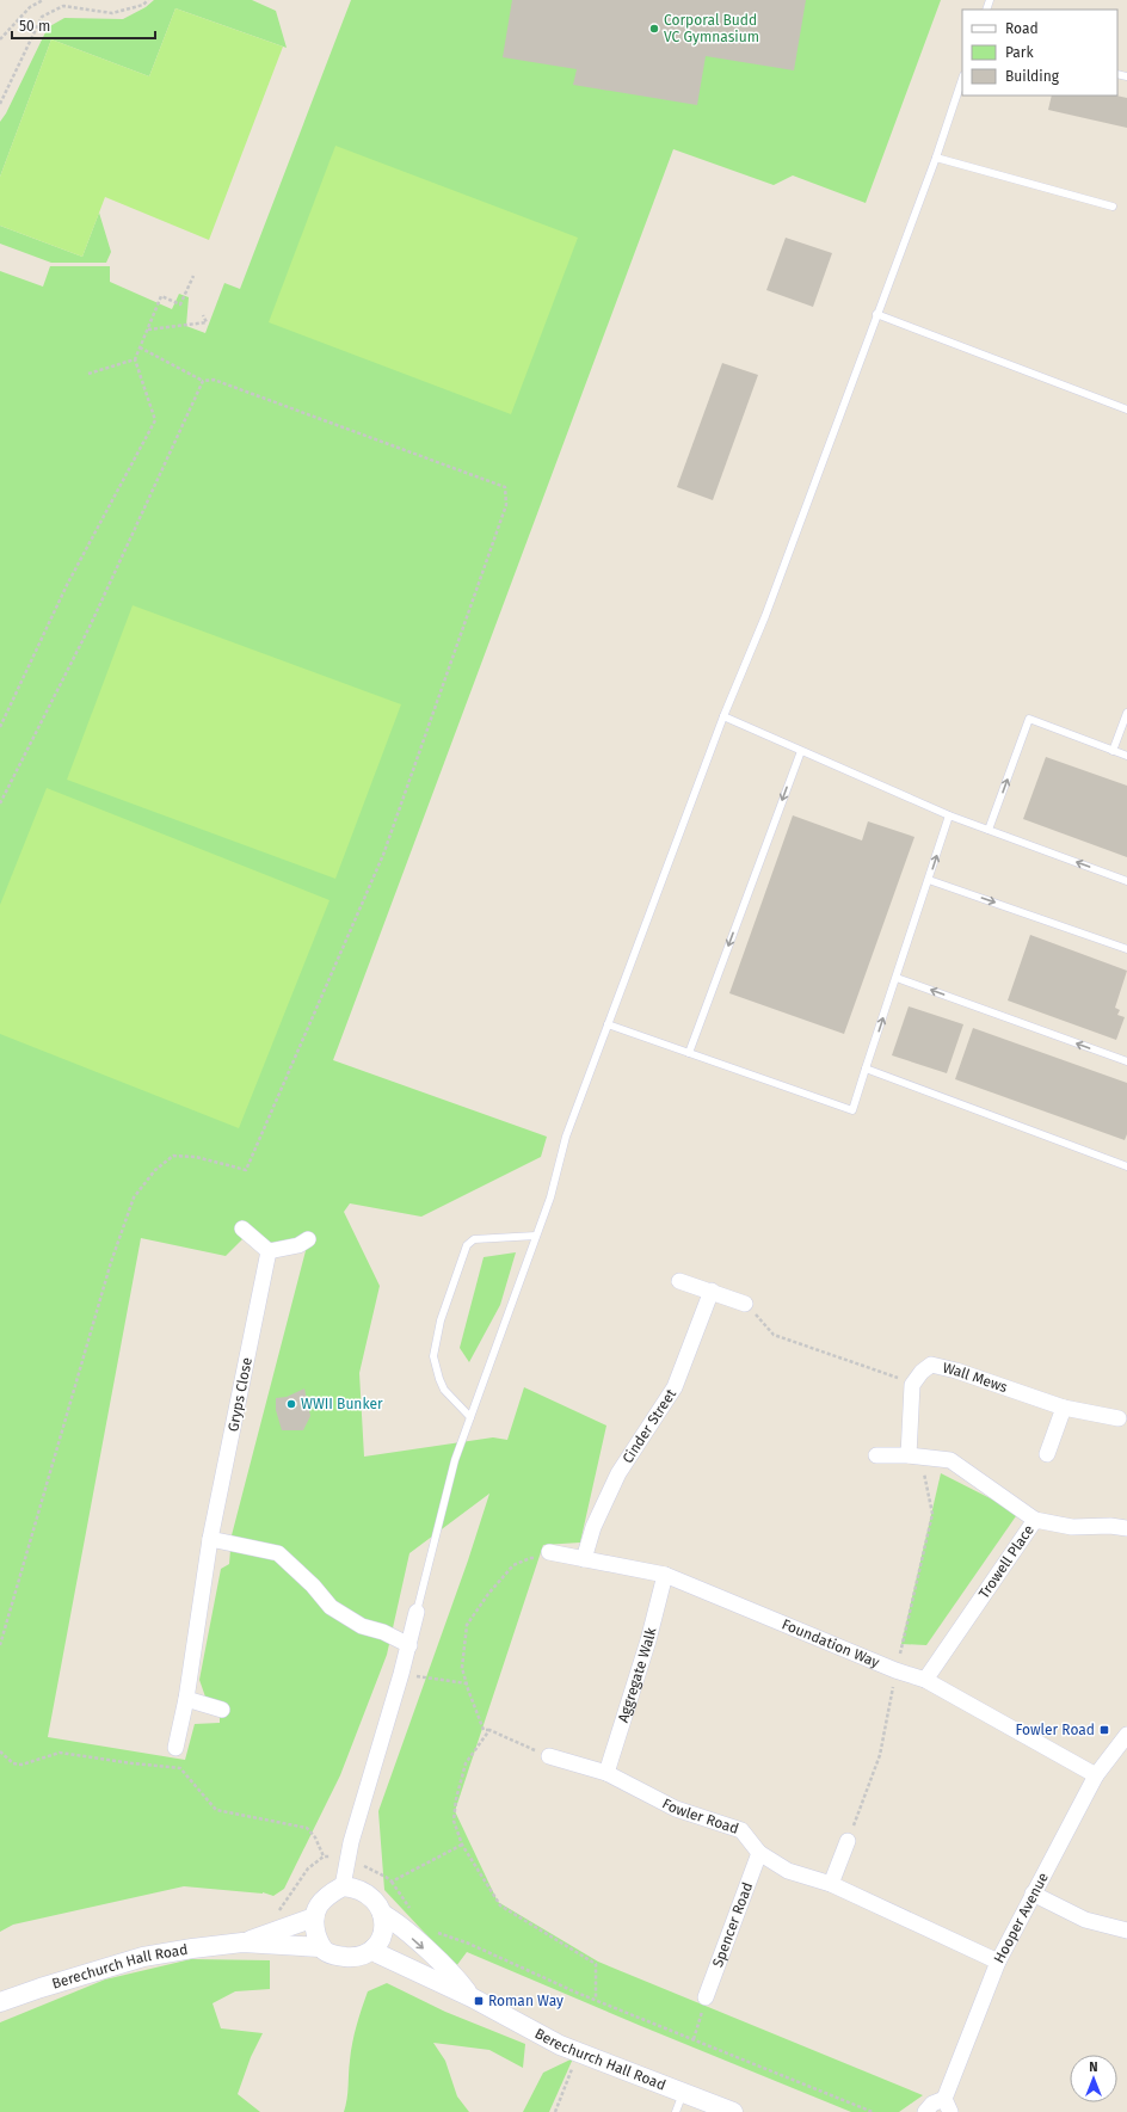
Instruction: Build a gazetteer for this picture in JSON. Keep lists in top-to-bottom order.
{
  "streets": {
    "street": [
      "Wall Mews",
      "Gryps Close",
      "Cinder Street",
      "Trowell Place",
      "Foundation Way",
      "Aggregate Walk",
      "Fowler Road",
      "Hooper Avenue",
      "Spencer Road",
      "Berechurch Hall Road"
    ]
  },
  "crossings": [
    ["Cinder Street", "Foundation Way"],
    ["Trowell Place", "Foundation Way"],
    ["Foundation Way", "Aggregate Walk"],
    ["Foundation Way", "Hooper Avenue"],
    ["Aggregate Walk", "Fowler Road"],
    ["Fowler Road", "Hooper Avenue"],
    ["Fowler Road", "Spencer Road"]
  ],
  "places": {
    "other": ["Corporal Budd VC Gymnasium", "WWII Bunker"],
    "transit": ["Fowler Road", "Roman Way"]
  },
  "legend": ["Road", "Park", "Building"],
  "scale_bar": "50 m",
  "north": "top"
}
